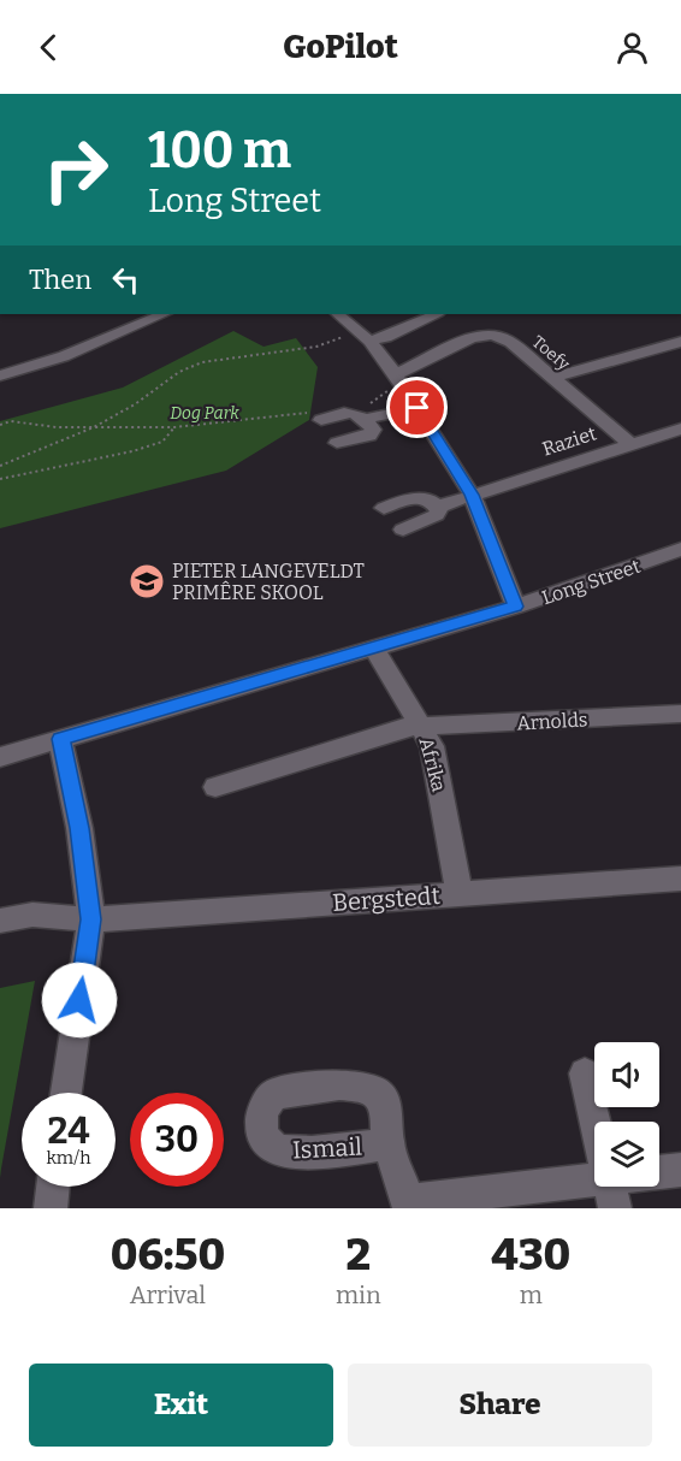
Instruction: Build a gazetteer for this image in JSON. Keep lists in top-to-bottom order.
{
  "streets": {
    "street": [
      "Toefy",
      "Raziet",
      "Long Street",
      "Arnolds",
      "Afrika",
      "Bergstedt",
      "Ismail"
    ]
  },
  "crossings": [
    ["Toefy", "Raziet"],
    ["Long Street", "Afrika"],
    ["Arnolds", "Afrika"],
    ["Afrika", "Bergstedt"]
  ],
  "parks": ["Dog Park"],
  "places": {
    "school or university": ["PIETER LANGEVELDT PRIMÊRE SKOOL"]
  },
  "page": {
    "header": "GoPilot",
    "turn": ["100 m", "Long Street"],
    "then": "Then",
    "speed": "24 km/h",
    "limit": "30",
    "eta": [
      "06:50",
      "Arrival",
      "2",
      "min",
      "430",
      "m"
    ],
    "buttons": ["Exit", "Share"]
  }
}
